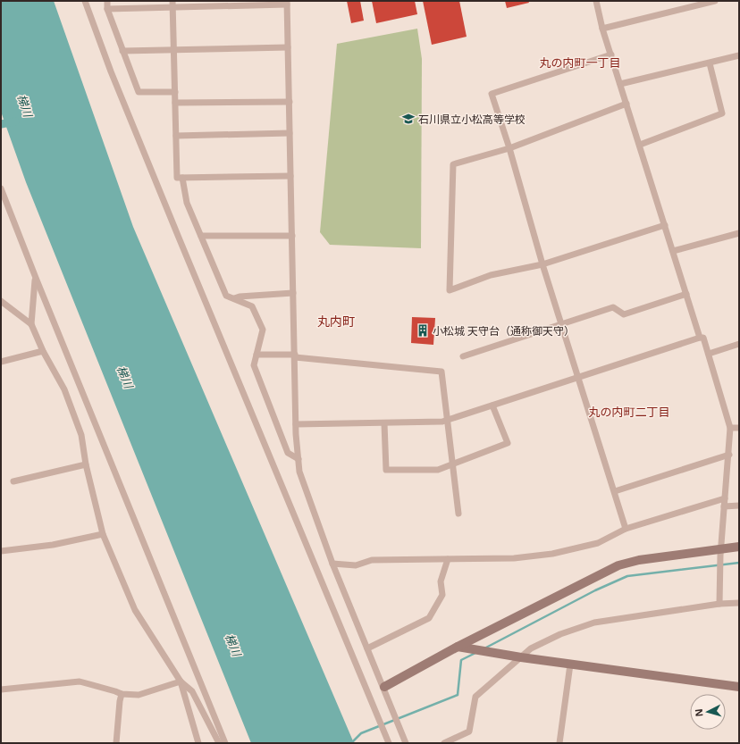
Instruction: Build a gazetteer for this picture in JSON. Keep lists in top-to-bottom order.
{
  "districts": ["丸の内町一丁目", "丸内町", "丸の内町二丁目"],
  "water": ["梯川"],
  "places": {
    "school or university": ["石川県立小松高等学校"],
    "building": ["小松城 天守台（通称御天守）"]
  },
  "north": "left"
}
